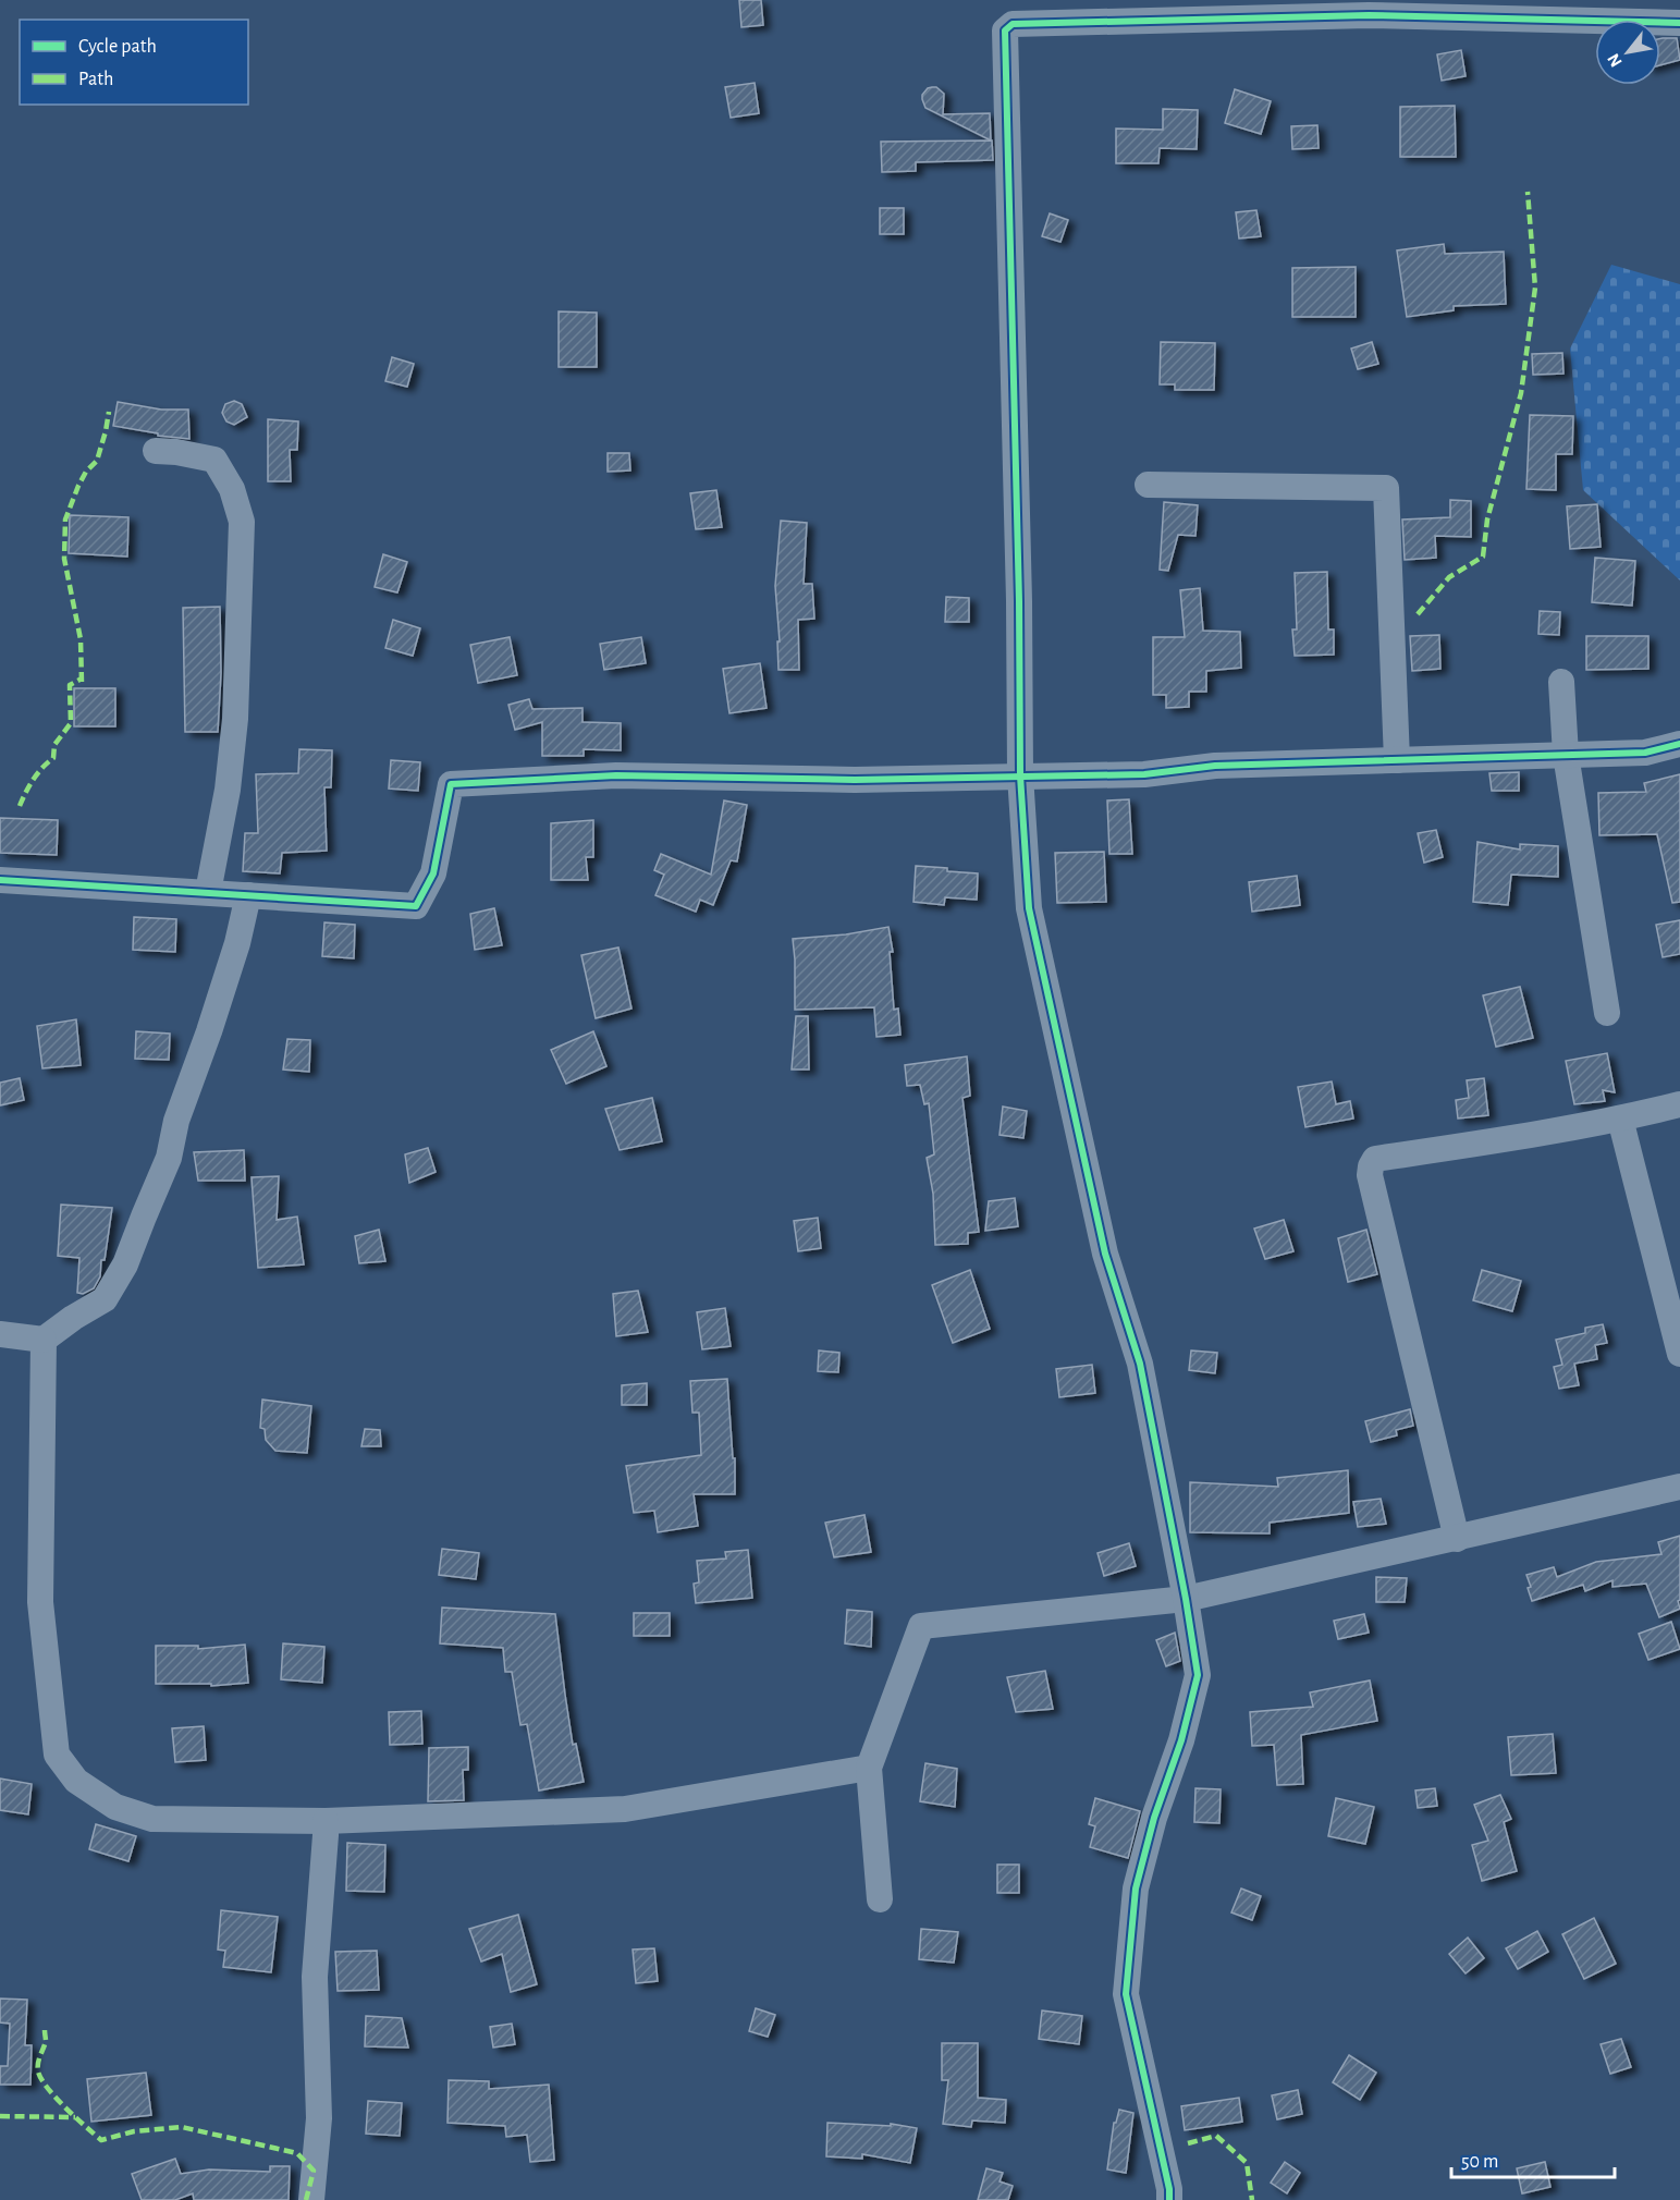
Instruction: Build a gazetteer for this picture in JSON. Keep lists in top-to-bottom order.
{
  "legend": ["Cycle path", "Path"],
  "scale_bar": "50 m",
  "north": "bottom left"
}
